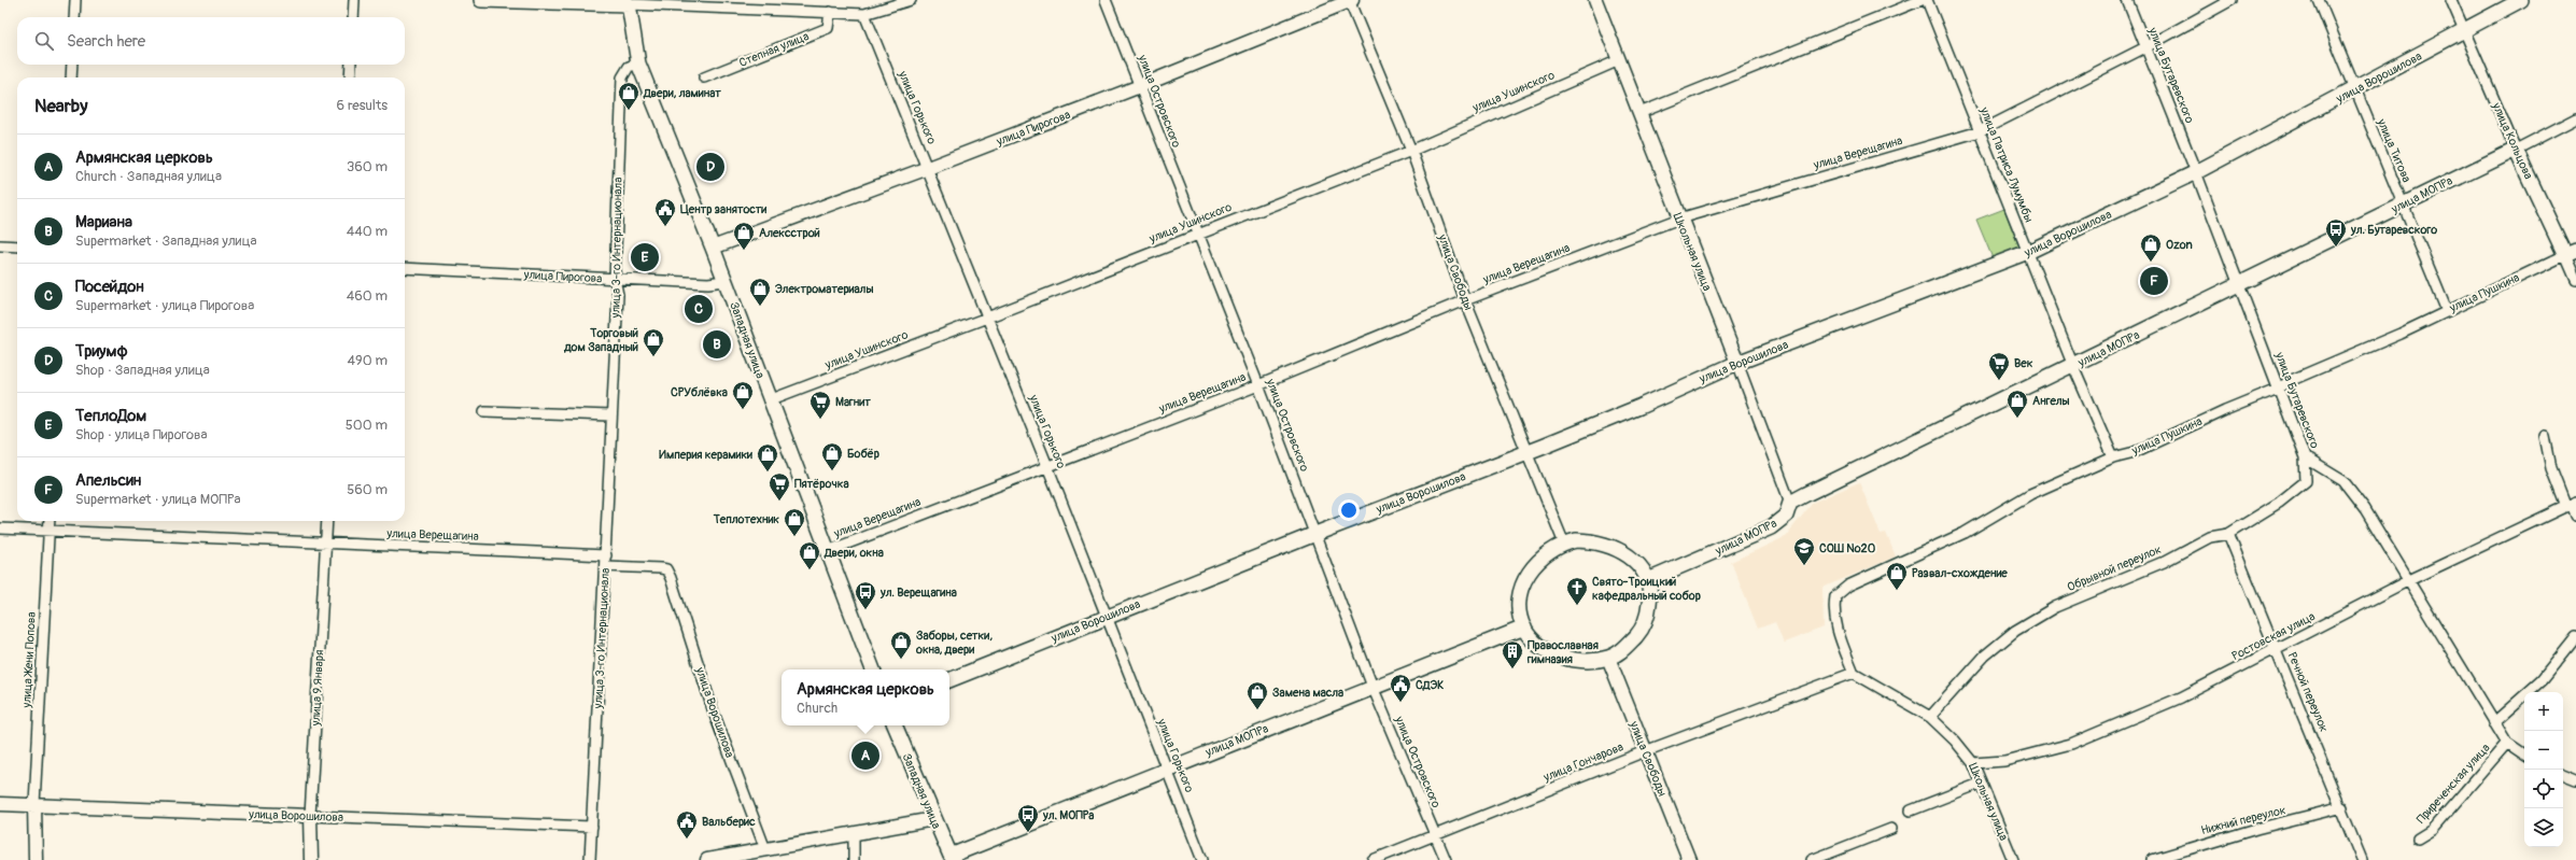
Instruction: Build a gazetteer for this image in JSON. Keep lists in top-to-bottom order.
{
  "streets": {
    "main road": [
      "улица Ворошилова",
      "улица Кольцова",
      "улица МОПРа",
      "Западная улица"
    ],
    "street": [
      "Степная улица",
      "улица Бутаревского",
      "улица Ушинского",
      "улица Островского",
      "улица Горького",
      "улица Пирогова",
      "улица Титова",
      "улица Верещагина",
      "улица Патриса Лумумбы",
      "улица 3-го Интернационала",
      "Школьная улица",
      "улица Свободы",
      "улица Пушкина",
      "Обрывной переулок",
      "Ростовская улица",
      "улица Жени Попова",
      "улица 9 Января",
      "Речной переулок",
      "улица Гончарова",
      "Приреченская улица",
      "Нижний переулок"
    ]
  },
  "crossings": [
    ["улица Бутаревского", "улица Ворошилова"],
    ["улица Бутаревского", "улица Верещагина"],
    ["улица Бутаревского", "улица МОПРа"],
    ["улица Бутаревского", "улица Пушкина"],
    ["улица Бутаревского", "Обрывной переулок"],
    ["улица Бутаревского", "Ростовская улица"],
    ["улица Бутаревского", "Приреченская улица"],
    ["улица Ворошилова", "улица Островского"],
    ["улица Ворошилова", "улица Горького"],
    ["улица Ворошилова", "улица Кольцова"],
    ["улица Ворошилова", "улица Титова"],
    ["улица Ворошилова", "улица Патриса Лумумбы"],
    ["улица Ворошилова", "улица 3-го Интернационала"],
    ["улица Ворошилова", "Школьная улица"],
    ["улица Ворошилова", "улица Свободы"],
    ["улица Ворошилова", "улица Жени Попова"],
    ["улица Ворошилова", "улица 9 Января"],
    ["улица Ушинского", "улица Островского"],
    ["улица Ушинского", "улица Горького"],
    ["улица Ушинского", "Школьная улица"],
    ["улица Ушинского", "улица Свободы"],
    ["улица Ушинского", "Западная улица"],
    ["улица Островского", "улица Пирогова"],
    ["улица Островского", "улица Верещагина"],
    ["улица Островского", "улица МОПРа"],
    ["улица Островского", "улица Гончарова"],
    ["улица Горького", "улица Пирогова"],
    ["улица Горького", "улица Верещагина"],
    ["улица Горького", "улица МОПРа"],
    ["улица Пирогова", "улица 3-го Интернационала"],
    ["улица Пирогова", "улица Свободы"],
    ["улица Пирогова", "Западная улица"],
    ["улица Кольцова", "улица МОПРа"],
    ["улица Кольцова", "улица Пушкина"],
    ["улица Титова", "улица МОПРа"],
    ["улица Титова", "улица Пушкина"],
    ["улица Верещагина", "улица Патриса Лумумбы"],
    ["улица Верещагина", "улица 3-го Интернационала"],
    ["улица Верещагина", "Школьная улица"],
    ["улица Верещагина", "улица Свободы"],
    ["улица Верещагина", "Западная улица"],
    ["улица Верещагина", "улица Жени Попова"],
    ["улица Верещагина", "улица 9 Января"],
    ["улица Патриса Лумумбы", "улица МОПРа"],
    ["улица Патриса Лумумбы", "улица Пушкина"],
    ["улица МОПРа", "Школьная улица"],
    ["улица МОПРа", "улица Свободы"],
    ["улица МОПРа", "Западная улица"],
    ["улица 3-го Интернационала", "Западная улица"],
    ["Школьная улица", "улица Пушкина"],
    ["Школьная улица", "Обрывной переулок"],
    ["Школьная улица", "Ростовская улица"],
    ["Школьная улица", "улица Гончарова"],
    ["улица Свободы", "улица Гончарова"],
    ["улица Пушкина", "улица Гончарова"],
    ["Обрывной переулок", "Речной переулок"],
    ["Ростовская улица", "Речной переулок"],
    ["Речной переулок", "Нижний переулок"]
  ],
  "places": {
    "shop": [
      "Двери, ламинат",
      "Алексстрой",
      "Ozon",
      "Электроматериалы",
      "Торговый дом Западный",
      "СРУблёвка",
      "Ангелы",
      "Бобёр",
      "Империя керамики",
      "Теплотехник",
      "Двери, окна",
      "Развал-схождение",
      "Заборы, сетки, окна, двери",
      "Замена масла"
    ],
    "public building": ["Центр занятости", "СДЭК", "Вальберис"],
    "bus stop": ["ул. Бутаревского", "ул. Верещагина", "ул. МОПРа"],
    "supermarket": ["Век", "Магнит", "Пятёрочка"],
    "school or university": ["СОШ №20"],
    "church": ["Свято-Троицкий кафедральный собор"],
    "building": ["Православная гимназия"]
  },
  "page": {
    "search": "Search here",
    "heading": ["Nearby", "6 results"],
    "list": [
      {
        "mark": "A",
        "name": "Армянская церковь",
        "note": "Church · Западная улица",
        "value": "360 m"
      },
      {
        "mark": "B",
        "name": "Мариана",
        "note": "Supermarket · Западная улица",
        "value": "440 m"
      },
      {
        "mark": "C",
        "name": "Посейдон",
        "note": "Supermarket · улица Пирогова",
        "value": "460 m"
      },
      {
        "mark": "D",
        "name": "Триумф",
        "note": "Shop · Западная улица",
        "value": "490 m"
      },
      {
        "mark": "E",
        "name": "ТеплоДом",
        "note": "Shop · улица Пирогова",
        "value": "500 m"
      },
      {
        "mark": "F",
        "name": "Апельсин",
        "note": "Supermarket · улица МОПРа",
        "value": "560 m"
      }
    ],
    "pins": [
      "D",
      "E",
      "F",
      "C",
      "B",
      "A"
    ],
    "popup": ["Армянская церковь", "Church"],
    "map_buttons": ["+", "−"]
  }
}
